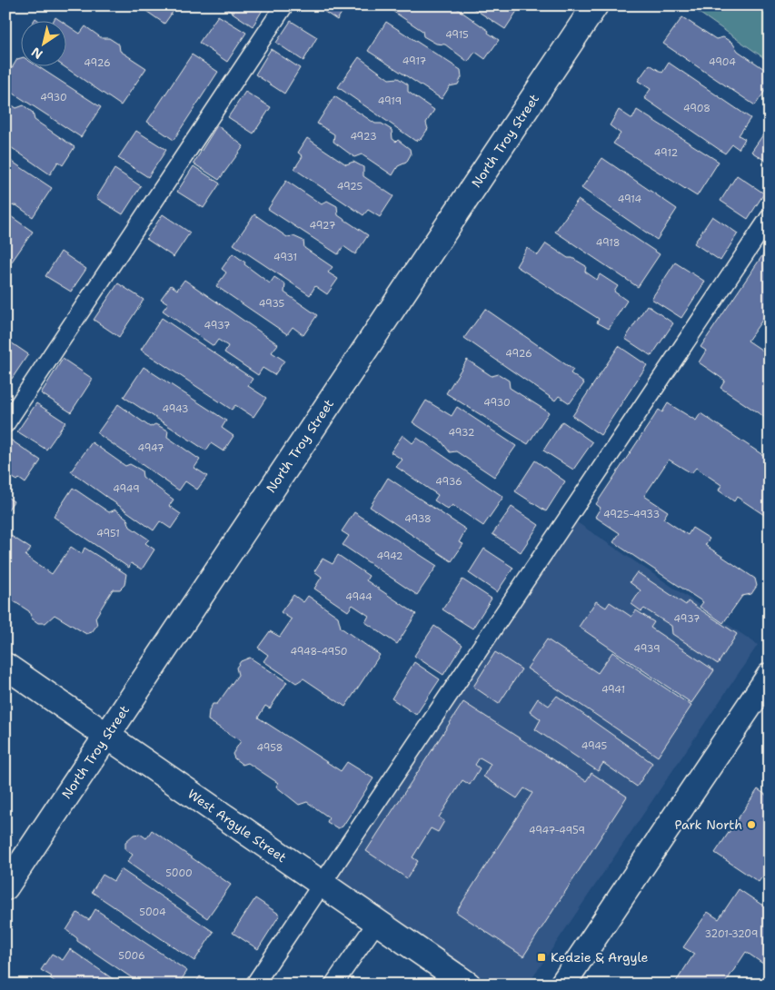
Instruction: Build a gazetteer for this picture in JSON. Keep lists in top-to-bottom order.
{
  "streets": {
    "street": ["North Troy Street", "West Argyle Street"]
  },
  "crossings": [
    ["North Troy Street", "West Argyle Street"]
  ],
  "places": {
    "other": ["Park North"],
    "transit": ["Kedzie & Argyle"]
  },
  "house_numbers": [
    "4915",
    "4917",
    "4904",
    "4926",
    "4930",
    "4919",
    "4908",
    "4923",
    "4912",
    "4925",
    "4914",
    "4927",
    "4918",
    "4931",
    "4935",
    "4937",
    "4926",
    "4930",
    "4943",
    "4932",
    "4947",
    "4936",
    "4949",
    "4925-4933",
    "4938",
    "4951",
    "4942",
    "4944",
    "4937",
    "4939",
    "4948-4950",
    "4941",
    "4945",
    "4958",
    "4947-4959",
    "5000",
    "5004",
    "3201-3209",
    "5006"
  ],
  "north": "bottom left"
}
